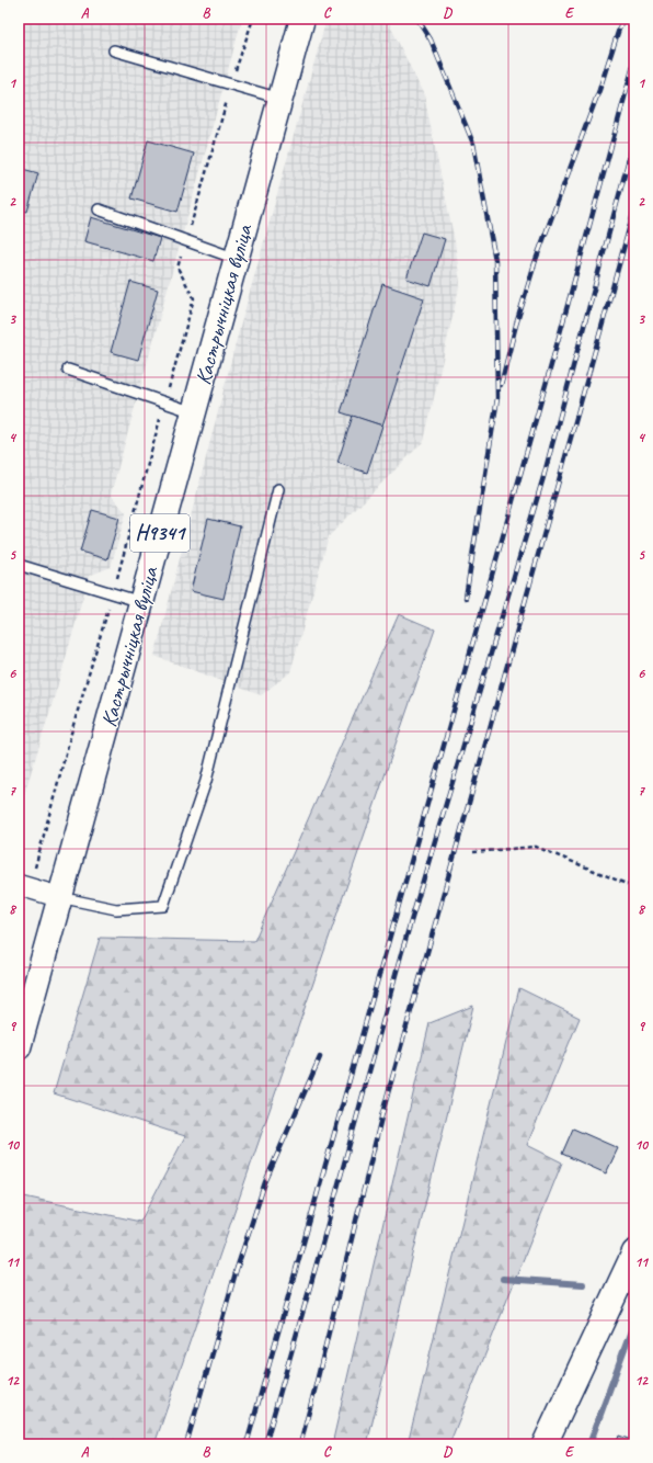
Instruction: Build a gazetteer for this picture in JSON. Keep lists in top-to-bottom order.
{
  "streets": {
    "main road": ["Кастрычніцкая вуліца", "Н9341"]
  },
  "grid": {
    "columns": [
      "A",
      "B",
      "C",
      "D",
      "E"
    ],
    "rows": [
      "1",
      "2",
      "3",
      "4",
      "5",
      "6",
      "7",
      "8",
      "9",
      "10",
      "11",
      "12"
    ]
  }
}
